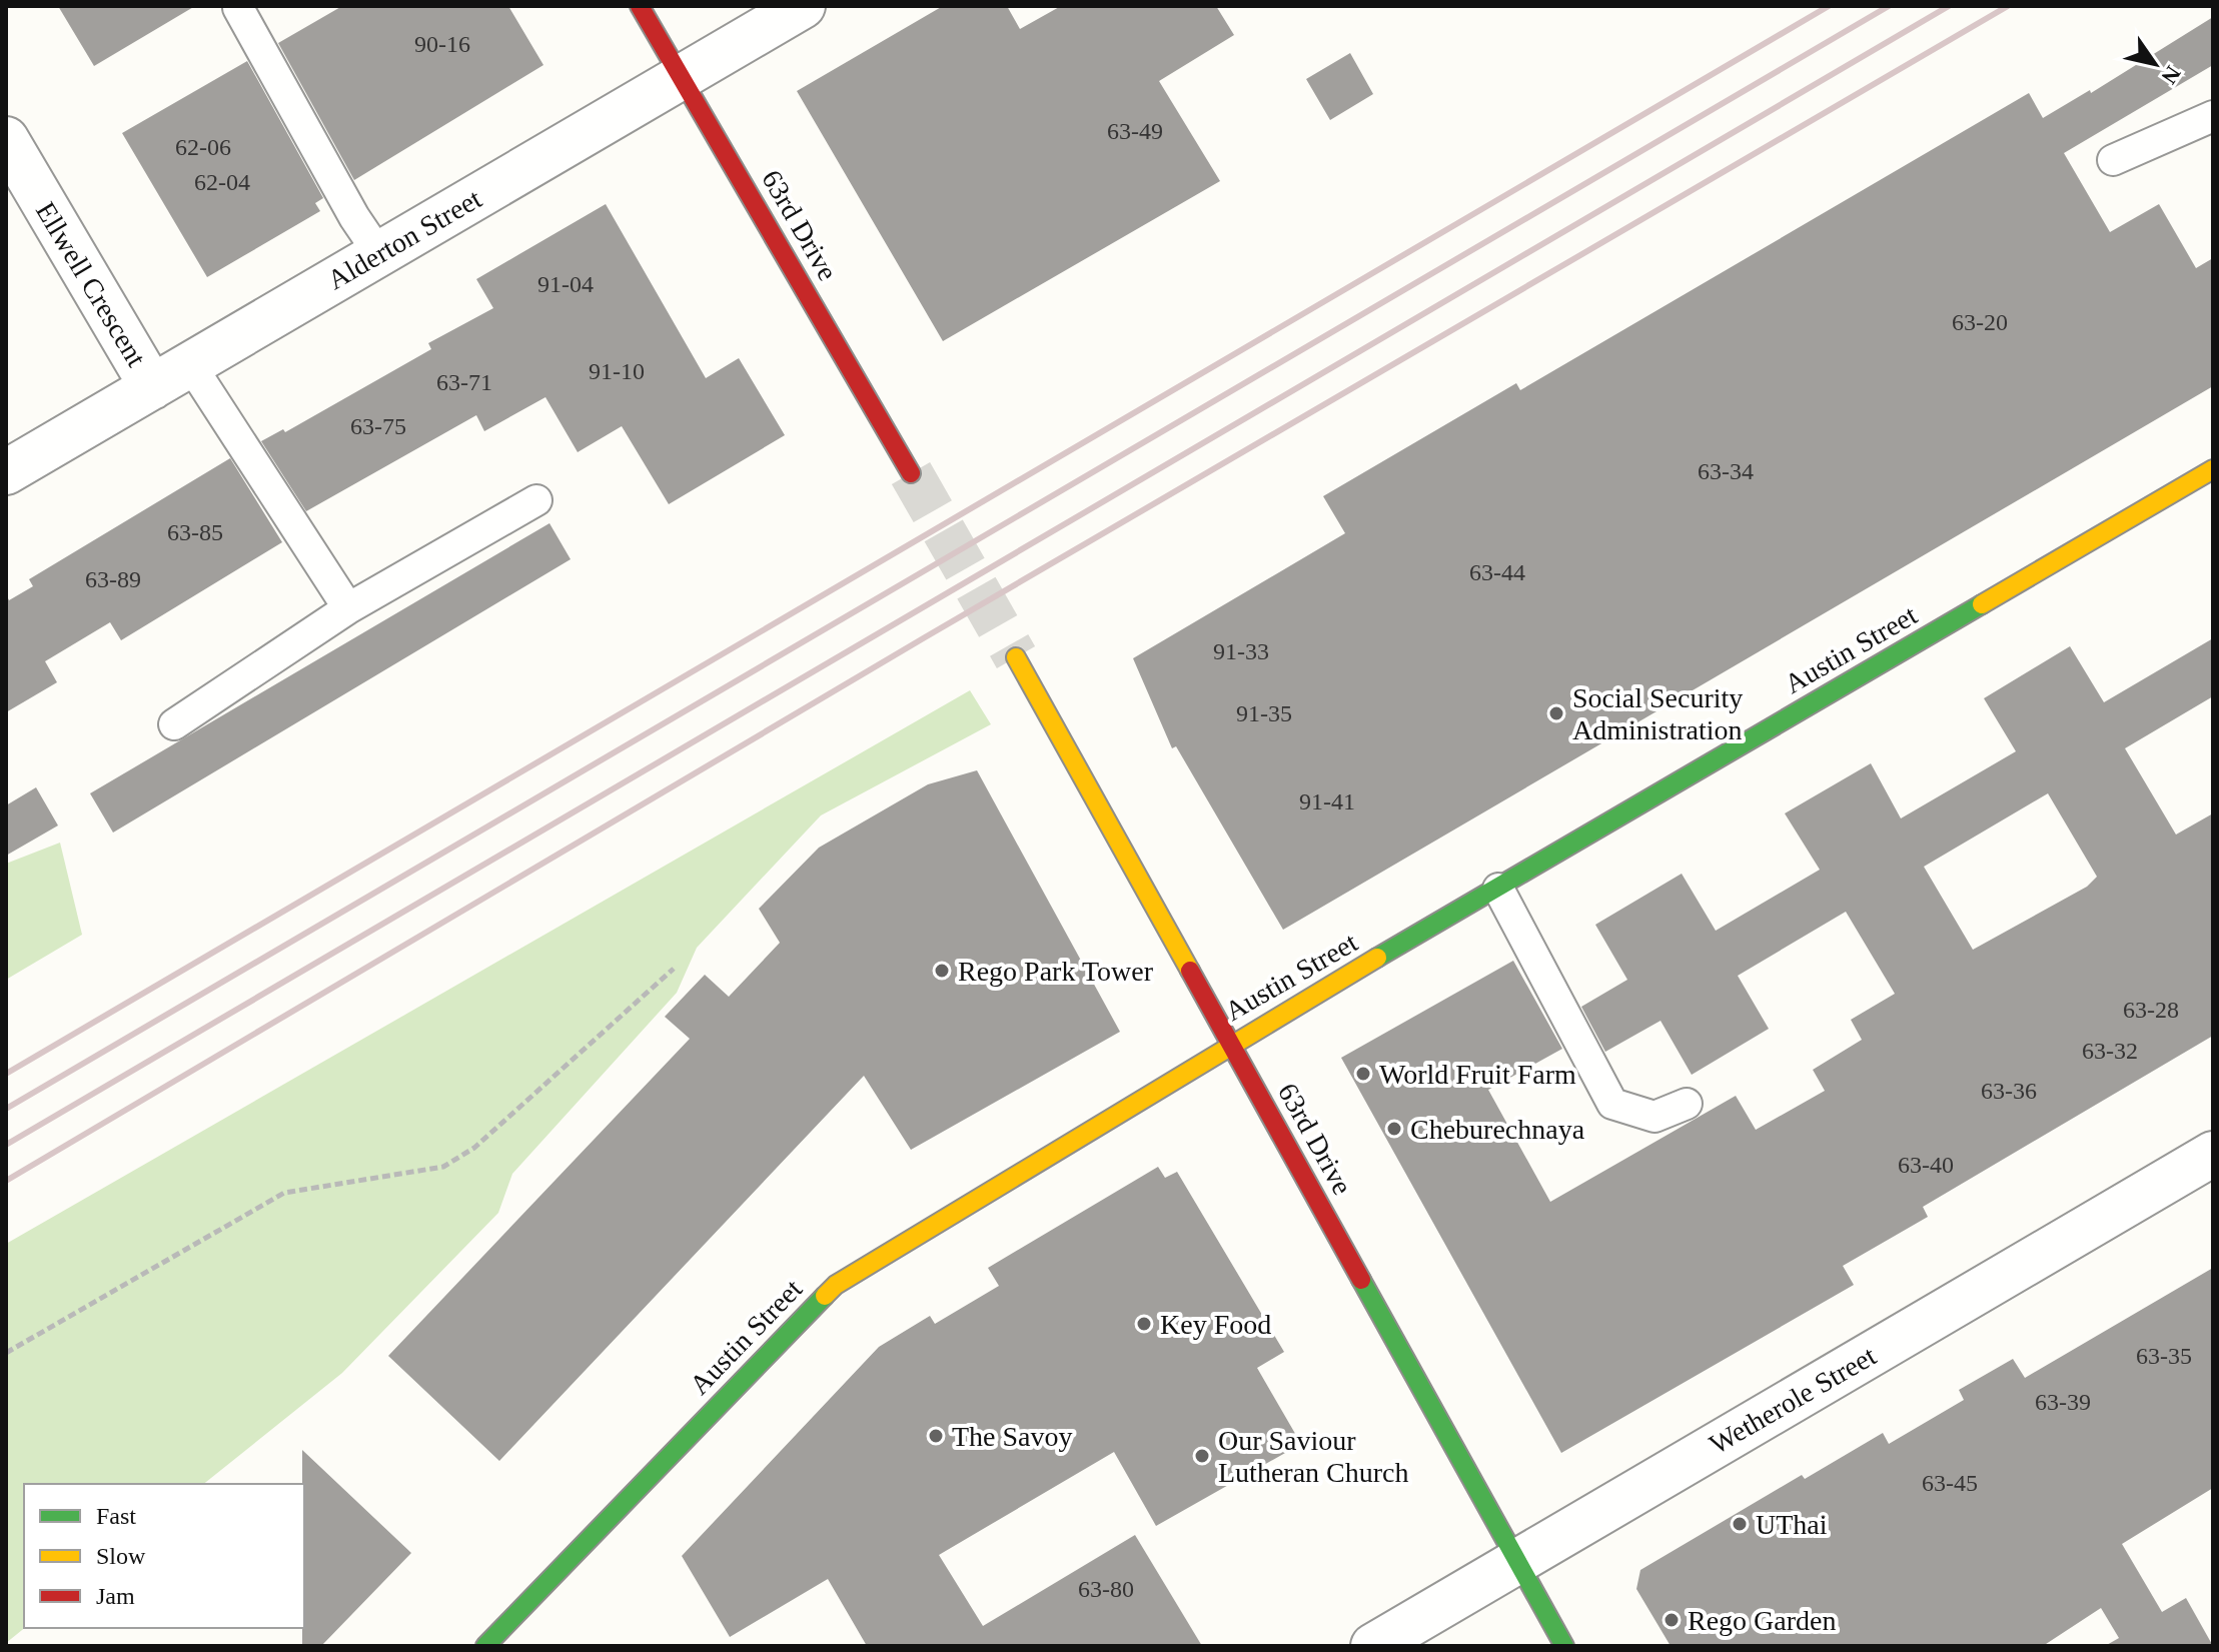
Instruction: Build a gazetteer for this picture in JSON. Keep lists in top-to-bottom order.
{
  "streets": {
    "street": [
      "63rd Drive",
      "Alderton Street",
      "Ellwell Crescent",
      "Austin Street",
      "Wetherole Street"
    ]
  },
  "crossings": [
    ["63rd Drive", "Alderton Street"],
    ["63rd Drive", "Austin Street"],
    ["63rd Drive", "Wetherole Street"],
    ["Alderton Street", "Ellwell Crescent"]
  ],
  "places": [
    "Social Security Administration",
    "Rego Park Tower",
    "World Fruit Farm",
    "Cheburechnaya",
    "Key Food",
    "The Savoy",
    "Our Saviour Lutheran Church",
    "UThai",
    "Rego Garden"
  ],
  "house_numbers": [
    "90-16",
    "63-49",
    "62-06",
    "62-04",
    "91-04",
    "63-20",
    "91-10",
    "63-71",
    "63-75",
    "63-34",
    "63-85",
    "63-44",
    "63-89",
    "91-33",
    "91-35",
    "91-41",
    "63-28",
    "63-32",
    "63-36",
    "63-40",
    "63-35",
    "63-39",
    "63-45",
    "63-80"
  ],
  "legend": ["Fast", "Slow", "Jam"],
  "north": "bottom right"
}
